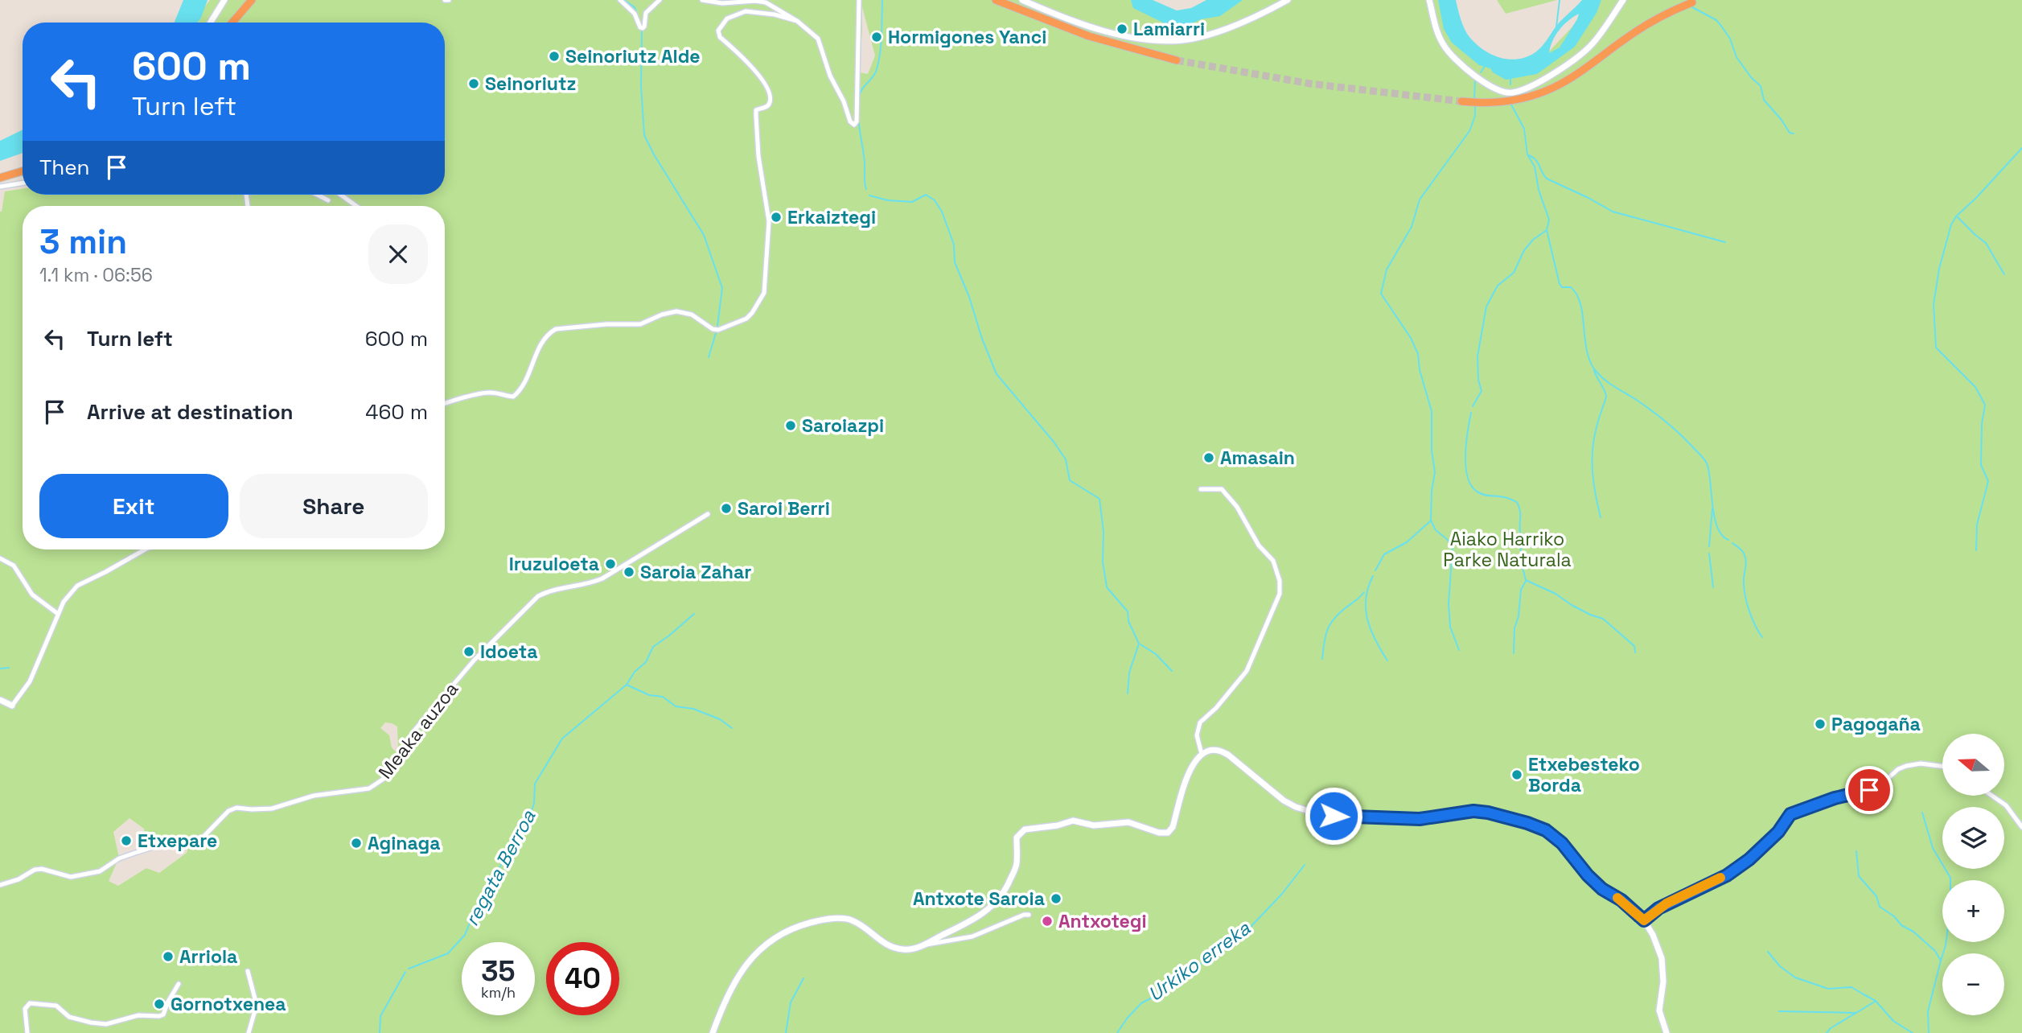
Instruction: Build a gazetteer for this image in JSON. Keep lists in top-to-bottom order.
{
  "streets": {
    "street": ["Meaka auzoa"]
  },
  "water": ["regata Berroa", "Urkiko erreka"],
  "parks": ["Aiako Harriko Parke Naturala"],
  "places": [
    "Lamiarri",
    "Hormigones Yanci",
    "Seinoriutz Alde",
    "Seinoriutz",
    "Erkaiztegi",
    "Saroiazpi",
    "Amasain",
    "Saroi Berri",
    "Iruzuloeta",
    "Saroia Zahar",
    "Idoeta",
    "Pagogaña",
    "Etxebesteko Borda",
    "Etxepare",
    "Aginaga",
    "Antxote Saroia",
    "Antxotegi",
    "Arriola",
    "Gornotxenea"
  ],
  "north": "left",
  "page": {
    "turn": ["600 m", "Turn left"],
    "then": "Then",
    "heading": ["3 min", "1.1 km · 06:56"],
    "list": [
      {
        "name": "Turn left",
        "value": "600 m"
      },
      {
        "name": "Arrive at destination",
        "value": "460 m"
      }
    ],
    "buttons": ["Exit", "Share"],
    "map_buttons": ["+", "−"],
    "speed": "35 km/h",
    "limit": "40"
  }
}
